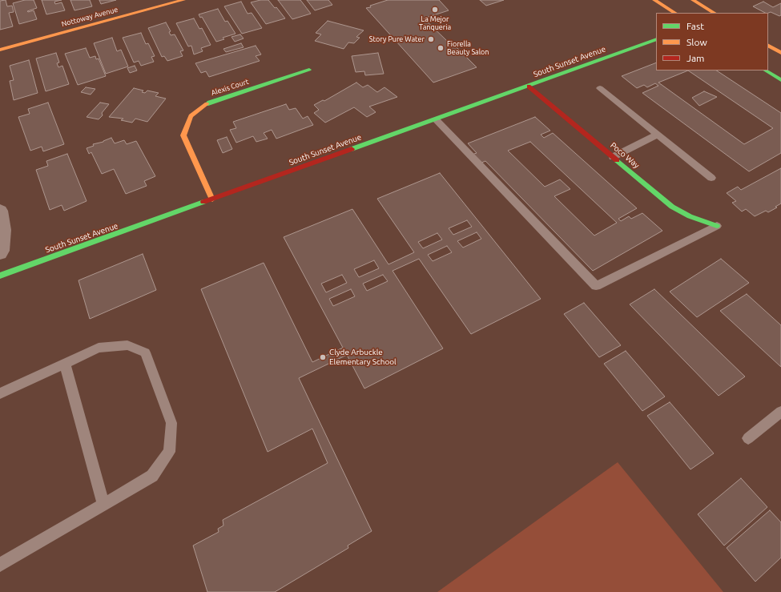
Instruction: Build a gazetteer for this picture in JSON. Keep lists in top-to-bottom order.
{
  "streets": {
    "street": [
      "Nottoway Avenue",
      "South Sunset Avenue",
      "Alexis Court",
      "Poco Way"
    ]
  },
  "crossings": [
    ["South Sunset Avenue", "Alexis Court"],
    ["South Sunset Avenue", "Poco Way"]
  ],
  "places": [
    "La Mejor Tanqueria",
    "Story Pure Water",
    "Fiorella Beauty Salon",
    "Clyde Arbuckle Elementary School"
  ],
  "legend": ["Fast", "Slow", "Jam"]
}
